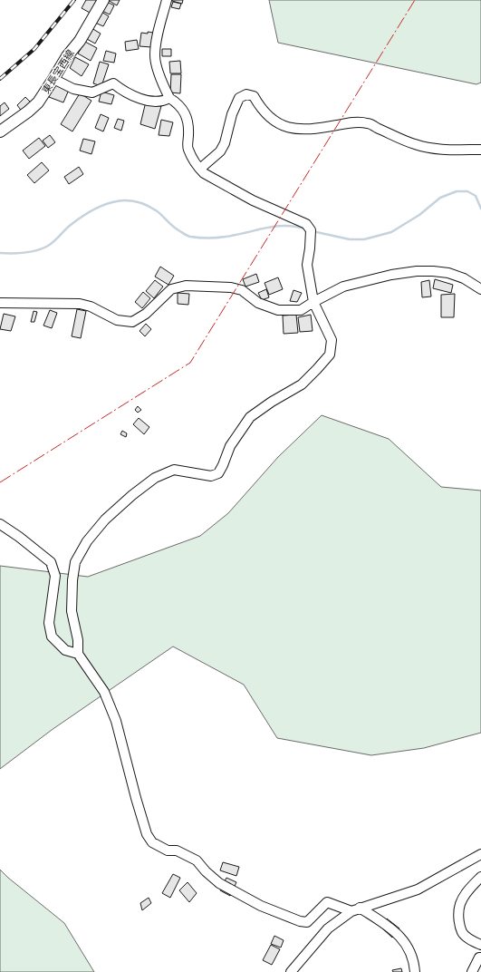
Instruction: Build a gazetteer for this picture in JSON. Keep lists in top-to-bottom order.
{
  "streets": {
    "main road": ["東長宝西線"]
  }
}
